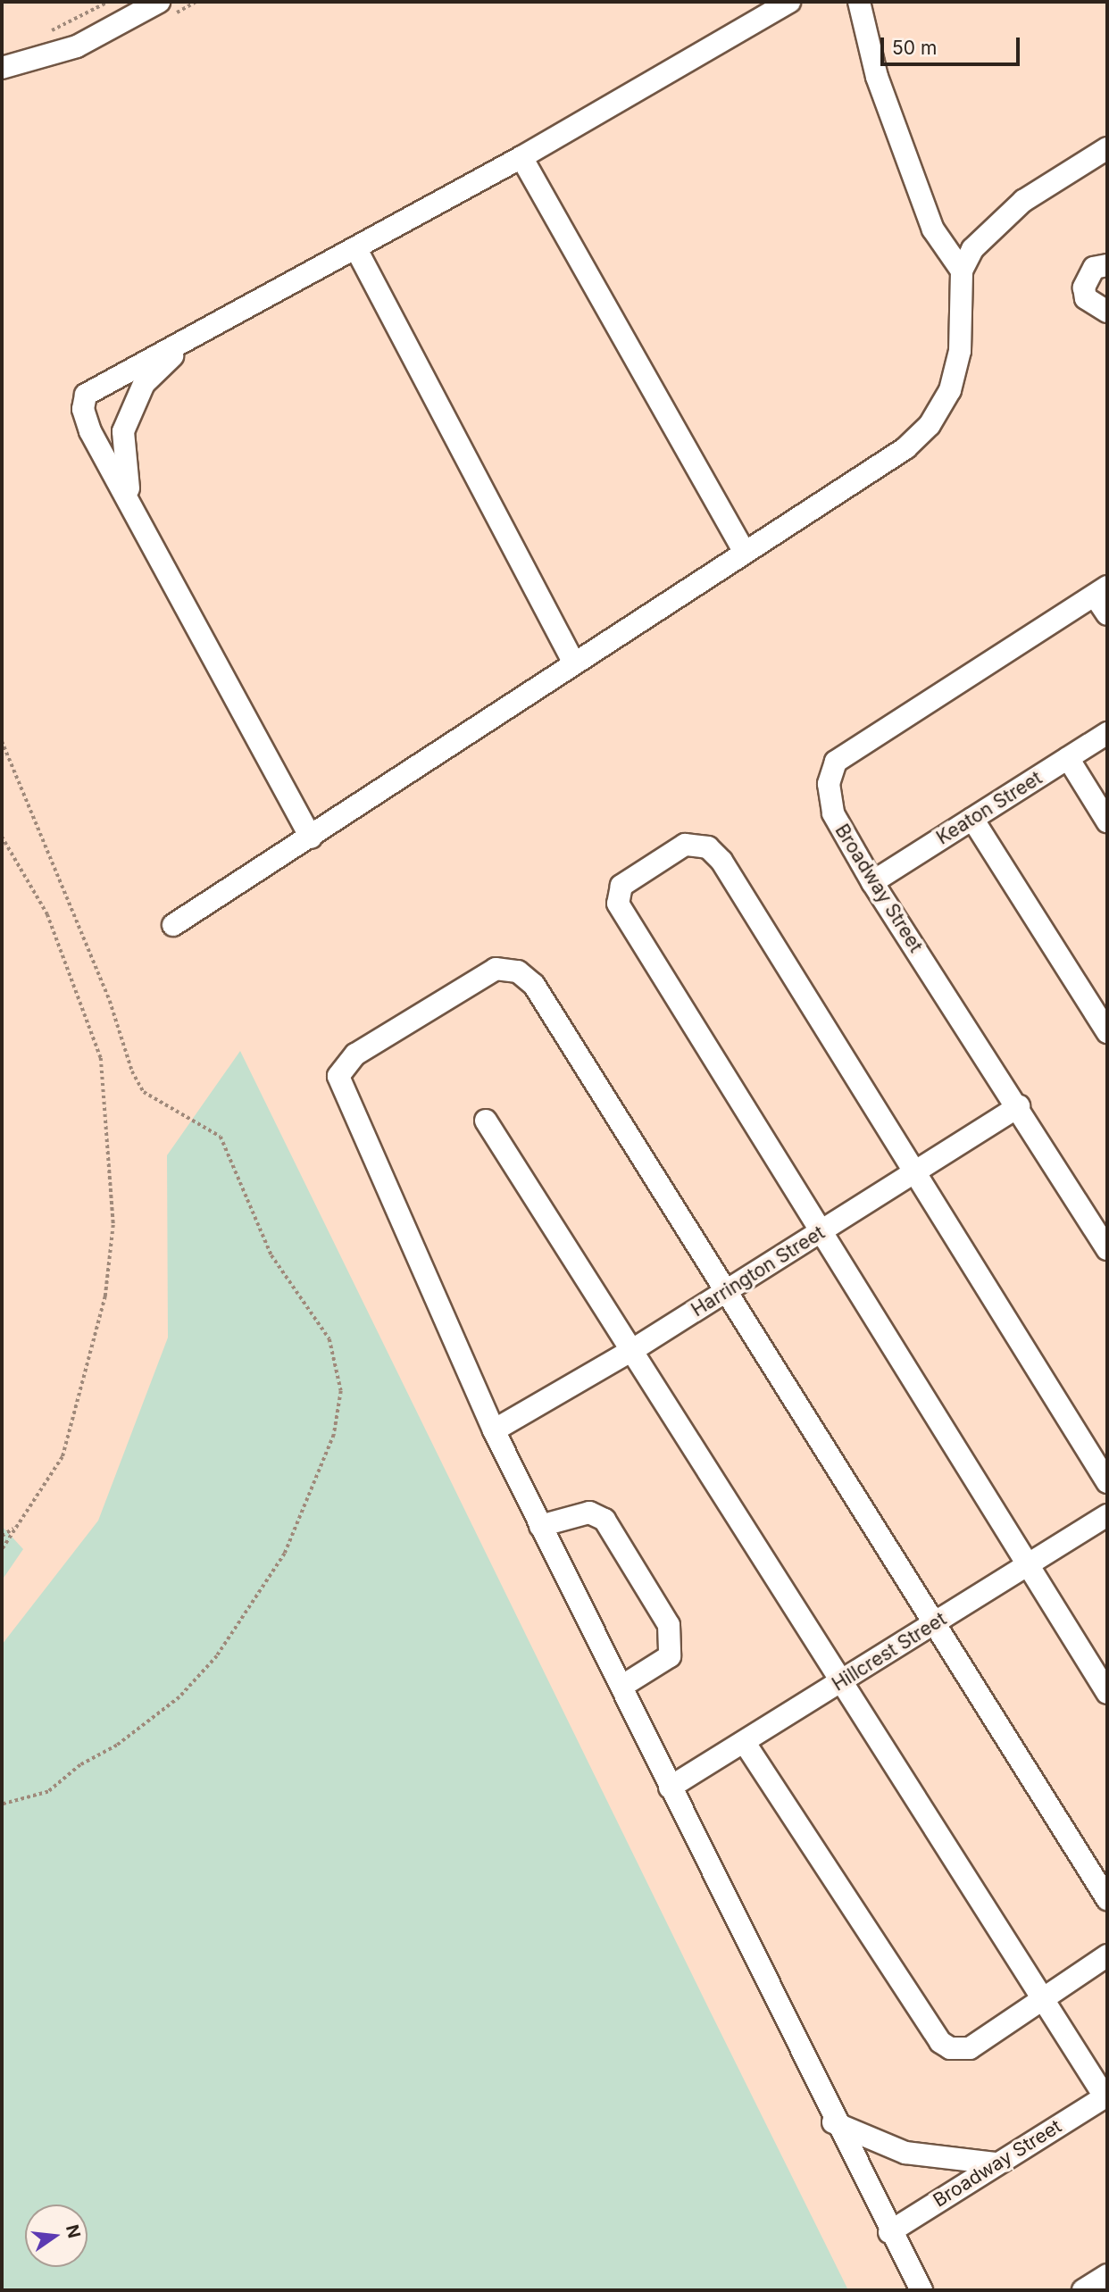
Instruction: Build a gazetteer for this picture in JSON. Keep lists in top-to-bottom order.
{
  "streets": {
    "street": [
      "Keaton Street",
      "Broadway Street",
      "Harrington Street",
      "Hillcrest Street"
    ]
  },
  "crossings": [
    ["Keaton Street", "Broadway Street"],
    ["Broadway Street", "Harrington Street"]
  ],
  "scale_bar": "50 m",
  "north": "right"
}
